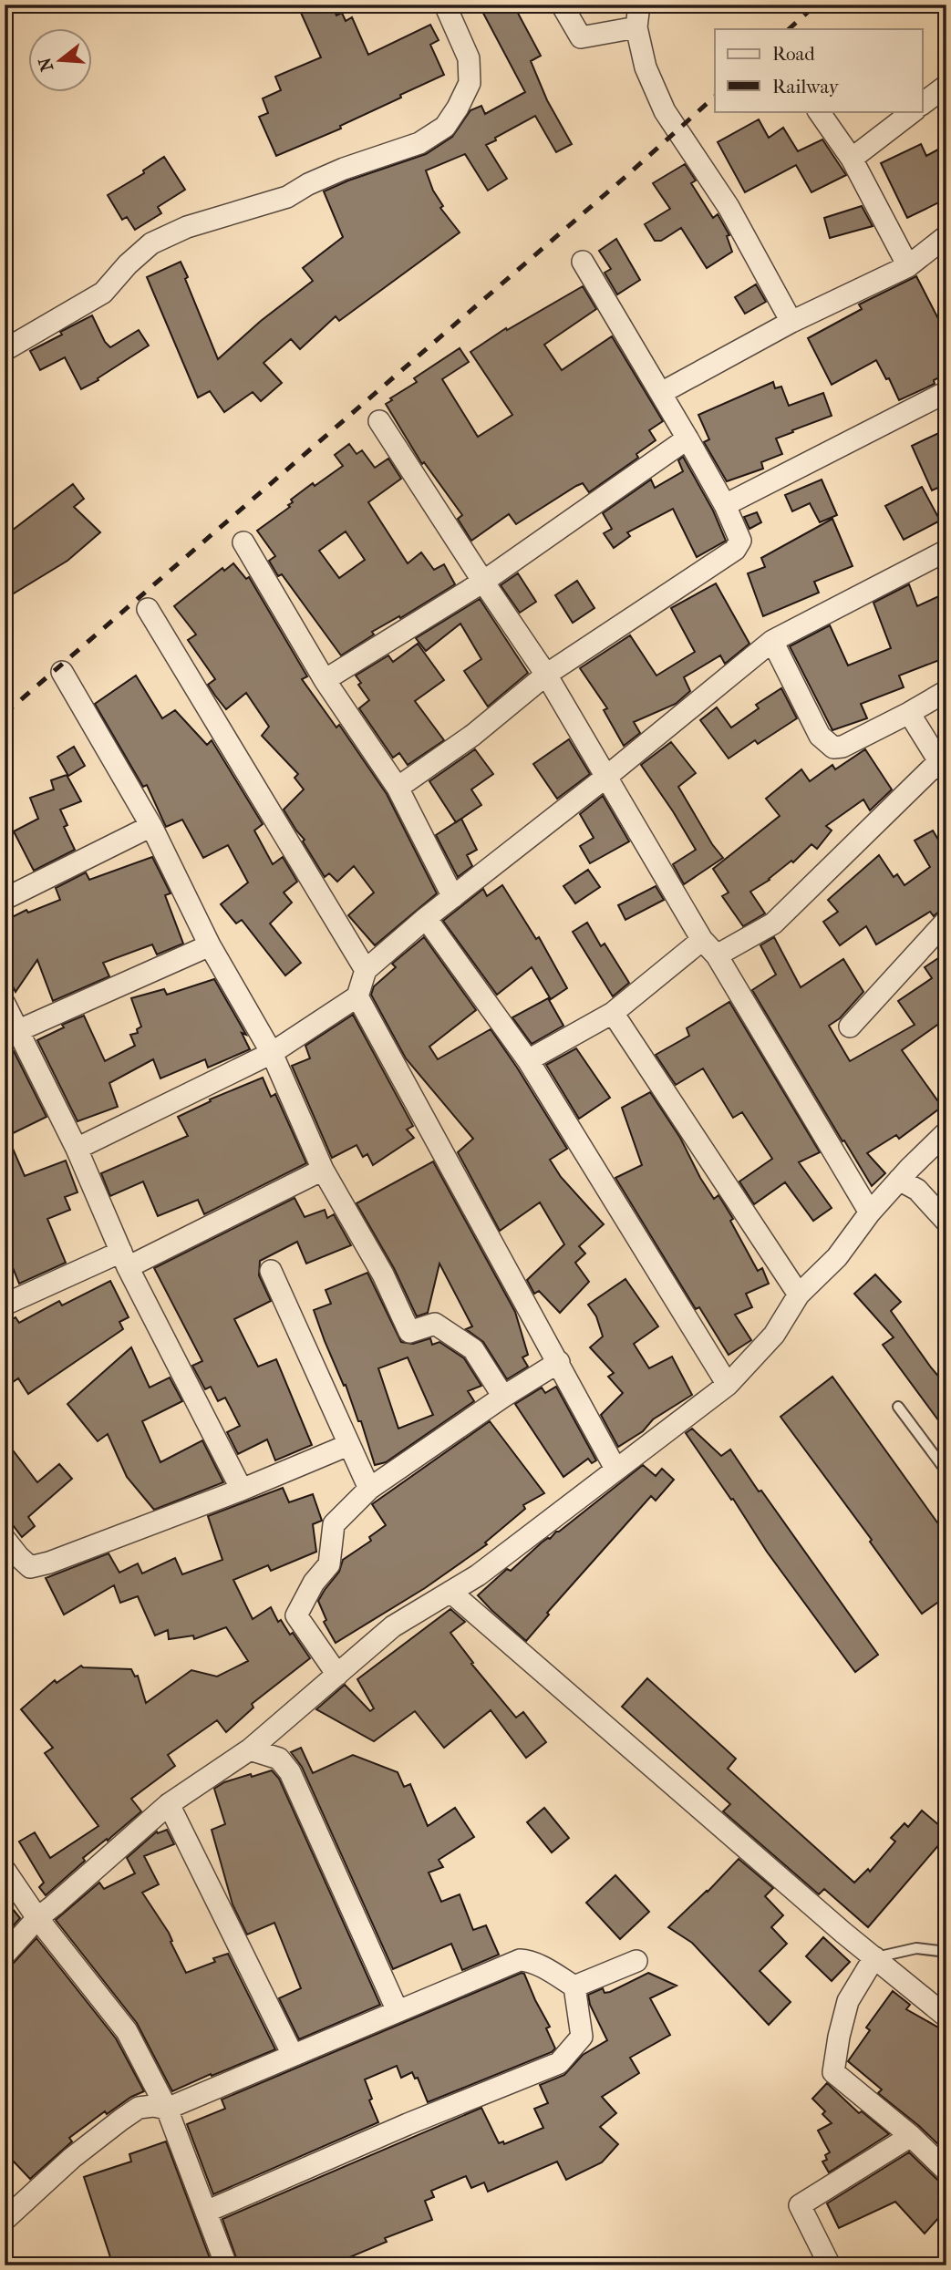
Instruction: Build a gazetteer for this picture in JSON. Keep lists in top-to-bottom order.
{
  "legend": ["Road", "Railway"],
  "north": "left"
}
